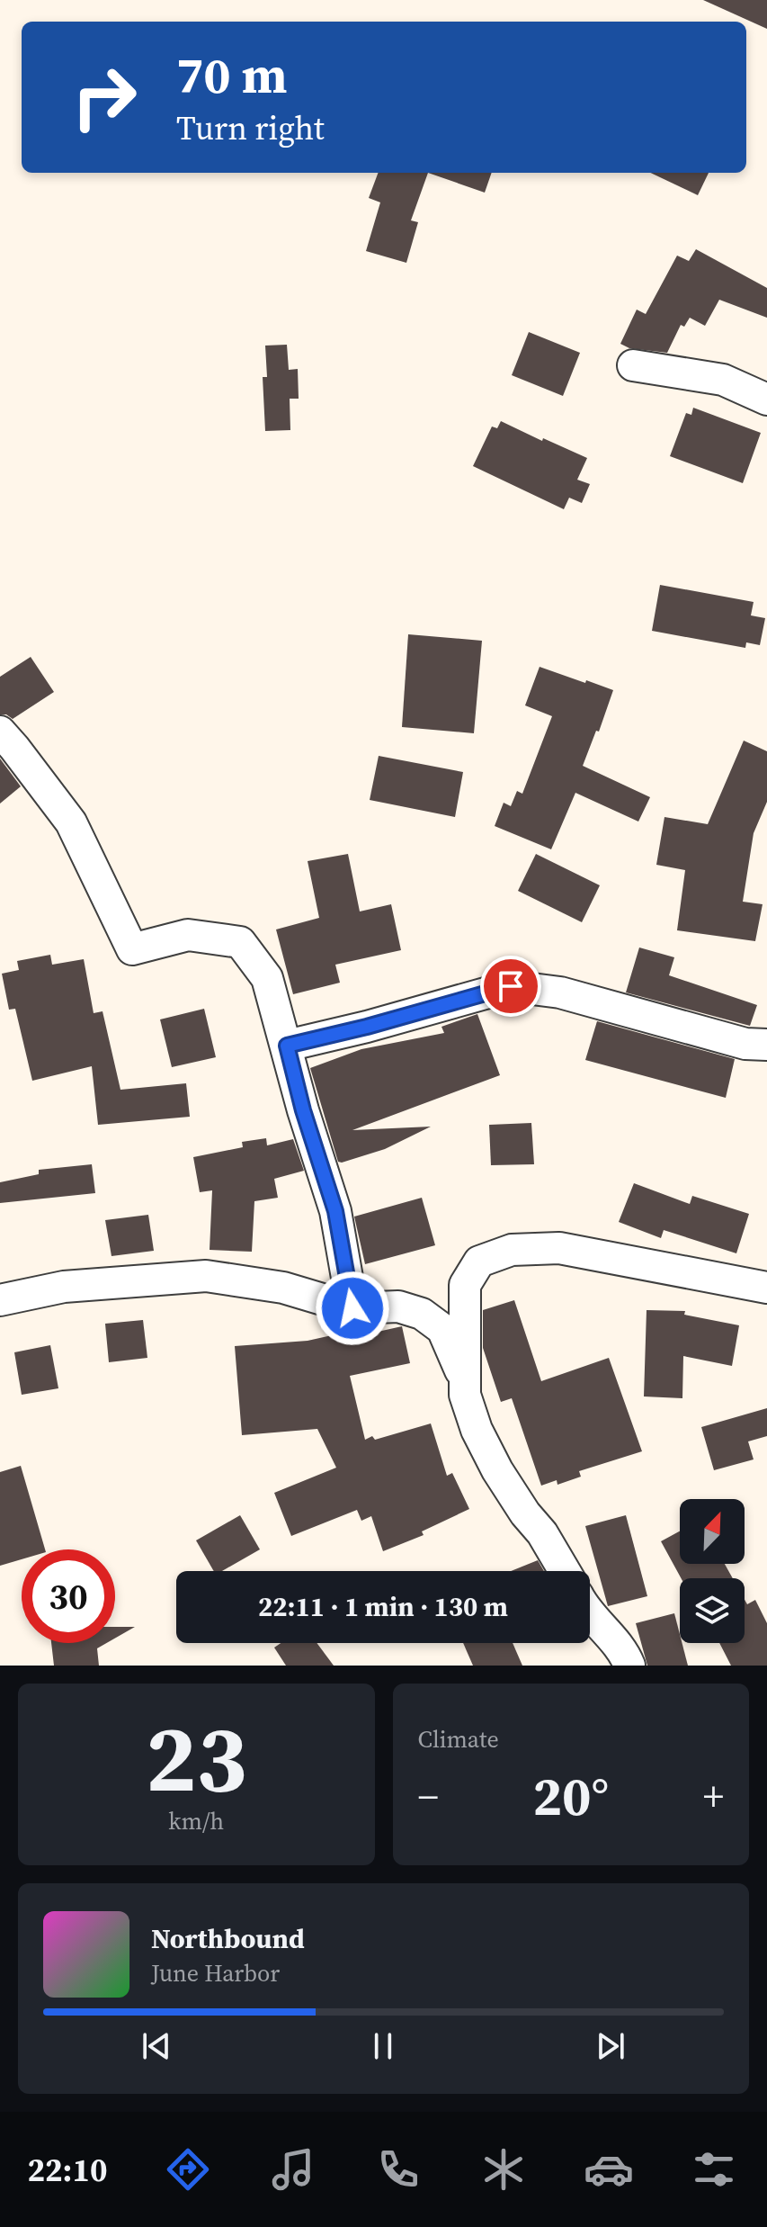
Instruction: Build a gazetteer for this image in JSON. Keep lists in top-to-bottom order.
{
  "north": "top right",
  "page": {
    "turn": ["70 m", "Turn right"],
    "limit": "30",
    "trip": "22:11 · 1 min · 130 m",
    "tile": [
      ["23", "km/h"],
      "Climate"
    ],
    "heat": ["−", "20°", "+"],
    "song": ["Northbound", "June Harbor"],
    "tabs": "22:10"
  }
}
